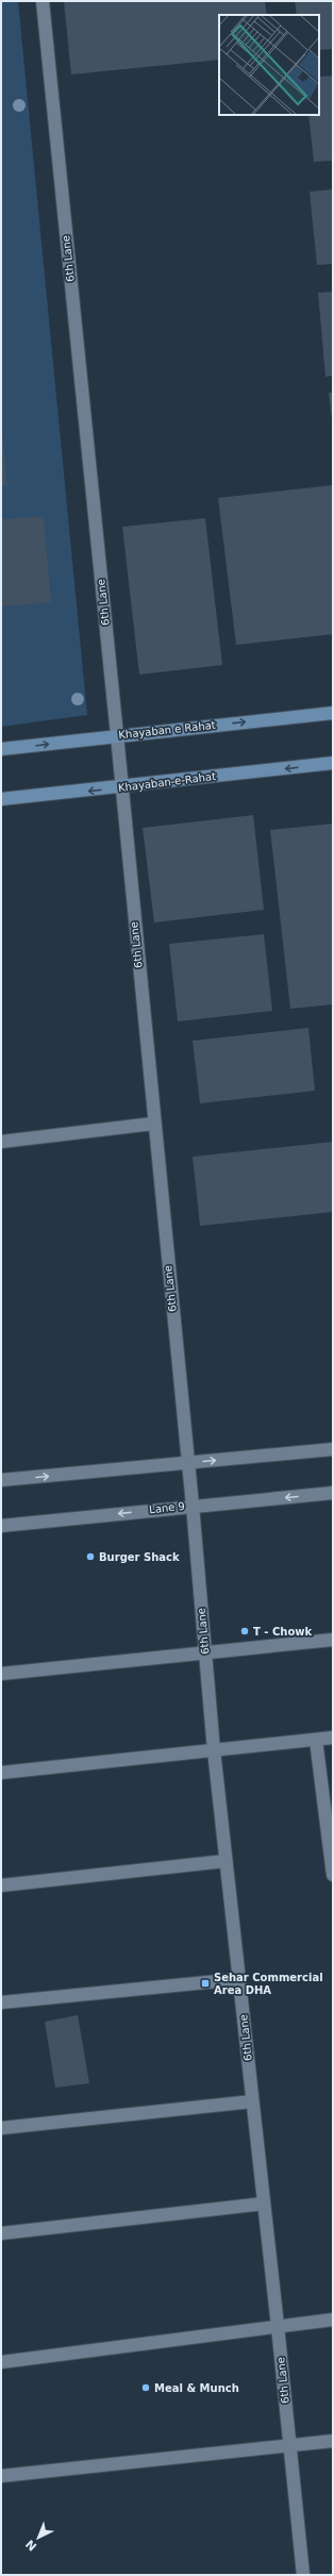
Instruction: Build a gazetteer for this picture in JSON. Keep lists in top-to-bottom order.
{
  "streets": {
    "street": [
      "6th Lane",
      "Khayaban e Rahat",
      "Khayaban-e-Rahat",
      "Lane 9"
    ]
  },
  "crossings": [
    ["6th Lane", "Khayaban e Rahat"],
    ["6th Lane", "Khayaban-e-Rahat"],
    ["6th Lane", "Lane 9"]
  ],
  "one_way": ["Khayaban e Rahat", "Khayaban-e-Rahat"],
  "places": {
    "other": ["Burger Shack", "T - Chowk", "Meal & Munch"],
    "transit": ["Sehar Commercial Area DHA"]
  },
  "north": "bottom left"
}
